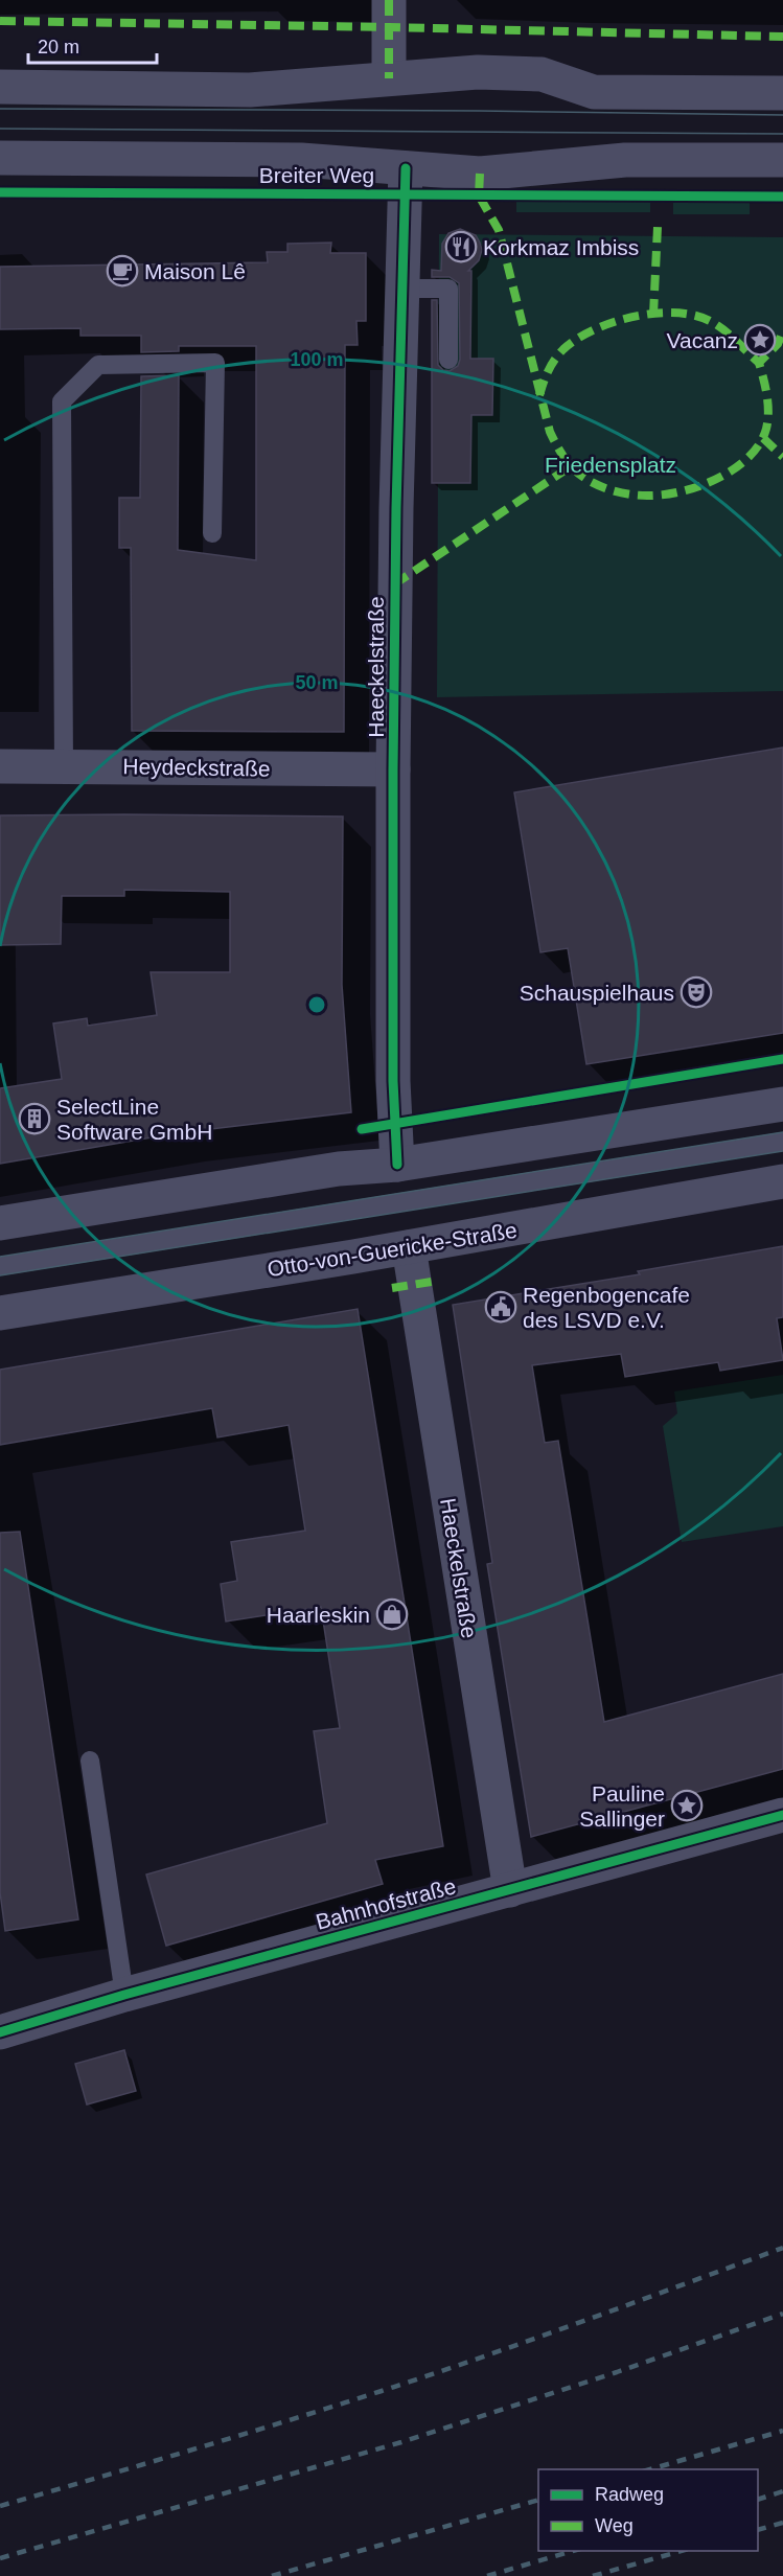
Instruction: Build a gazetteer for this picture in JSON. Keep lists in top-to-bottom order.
{
  "streets": {
    "street": [
      "Breiter Weg",
      "Haeckelstraße",
      "Heydeckstraße",
      "Otto-von-Guericke-Straße",
      "Bahnhofstraße"
    ]
  },
  "crossings": [
    ["Breiter Weg", "Haeckelstraße"],
    ["Haeckelstraße", "Heydeckstraße"],
    ["Haeckelstraße", "Otto-von-Guericke-Straße"],
    ["Haeckelstraße", "Bahnhofstraße"]
  ],
  "parks": ["Friedensplatz"],
  "places": {
    "restaurant": ["Korkmaz Imbiss"],
    "cafe": ["Maison Lê"],
    "place": ["Vacanz", "Pauline Sallinger"],
    "theatre": ["Schauspielhaus"],
    "building": ["SelectLine Software GmbH"],
    "public building": ["Regenbogencafe des LSVD e.V."],
    "shop": ["Haarleskin"]
  },
  "legend": ["Radweg", "Weg"],
  "scale_bar": "20 m",
  "rings": ["100 m", "50 m"]
}
